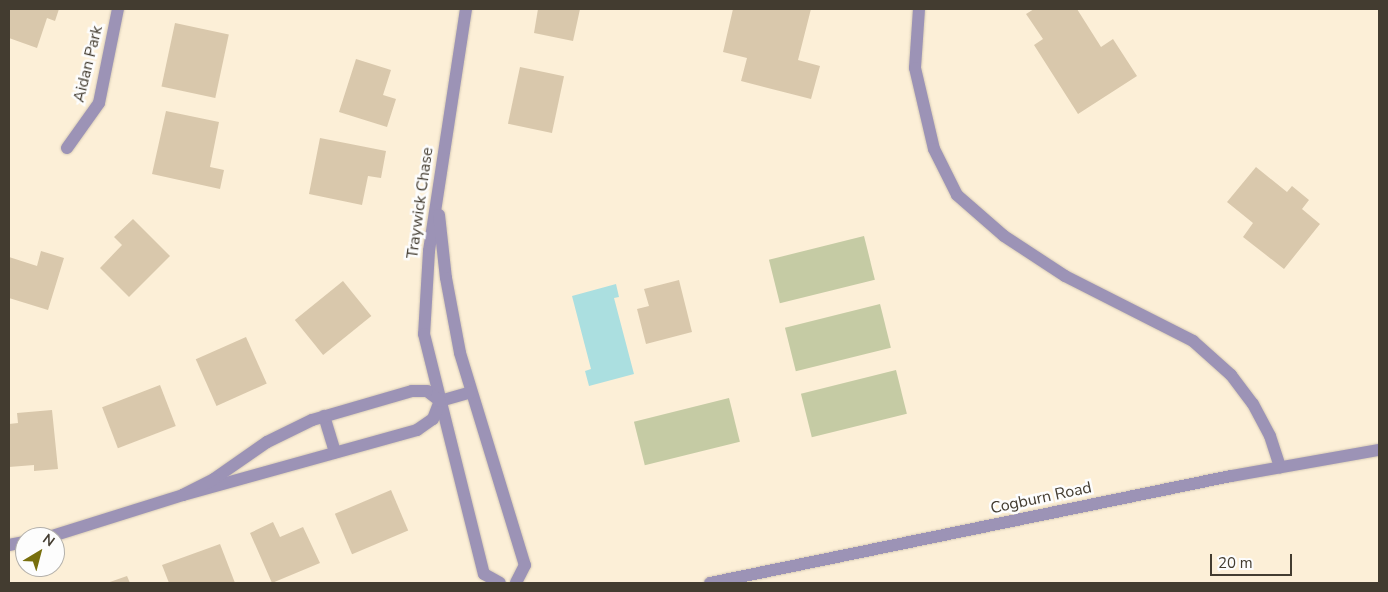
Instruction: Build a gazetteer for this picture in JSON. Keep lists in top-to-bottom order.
{
  "streets": {
    "street": ["Aidan Park", "Traywick Chase", "Cogburn Road"]
  },
  "scale_bar": "20 m",
  "north": "top right"
}
